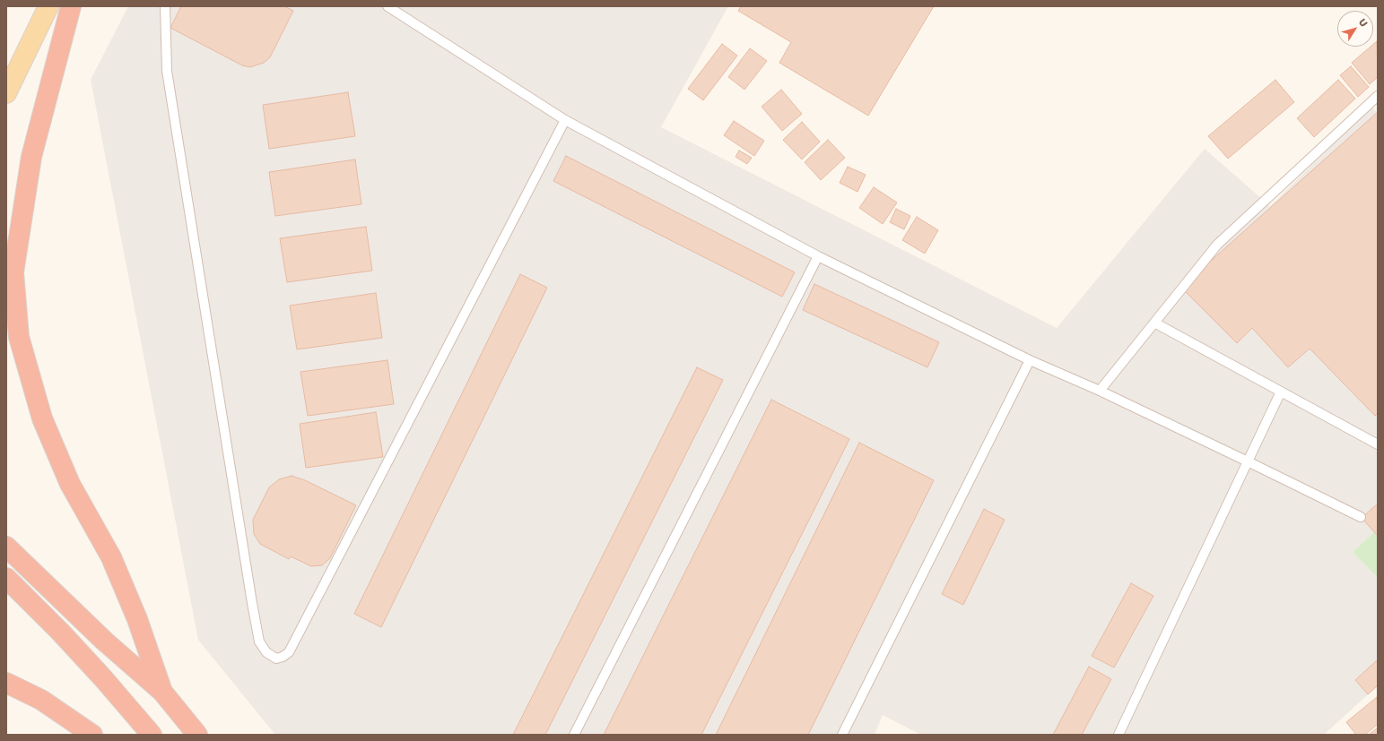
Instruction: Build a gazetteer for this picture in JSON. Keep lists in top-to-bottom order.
{
  "north": "top right"
}
